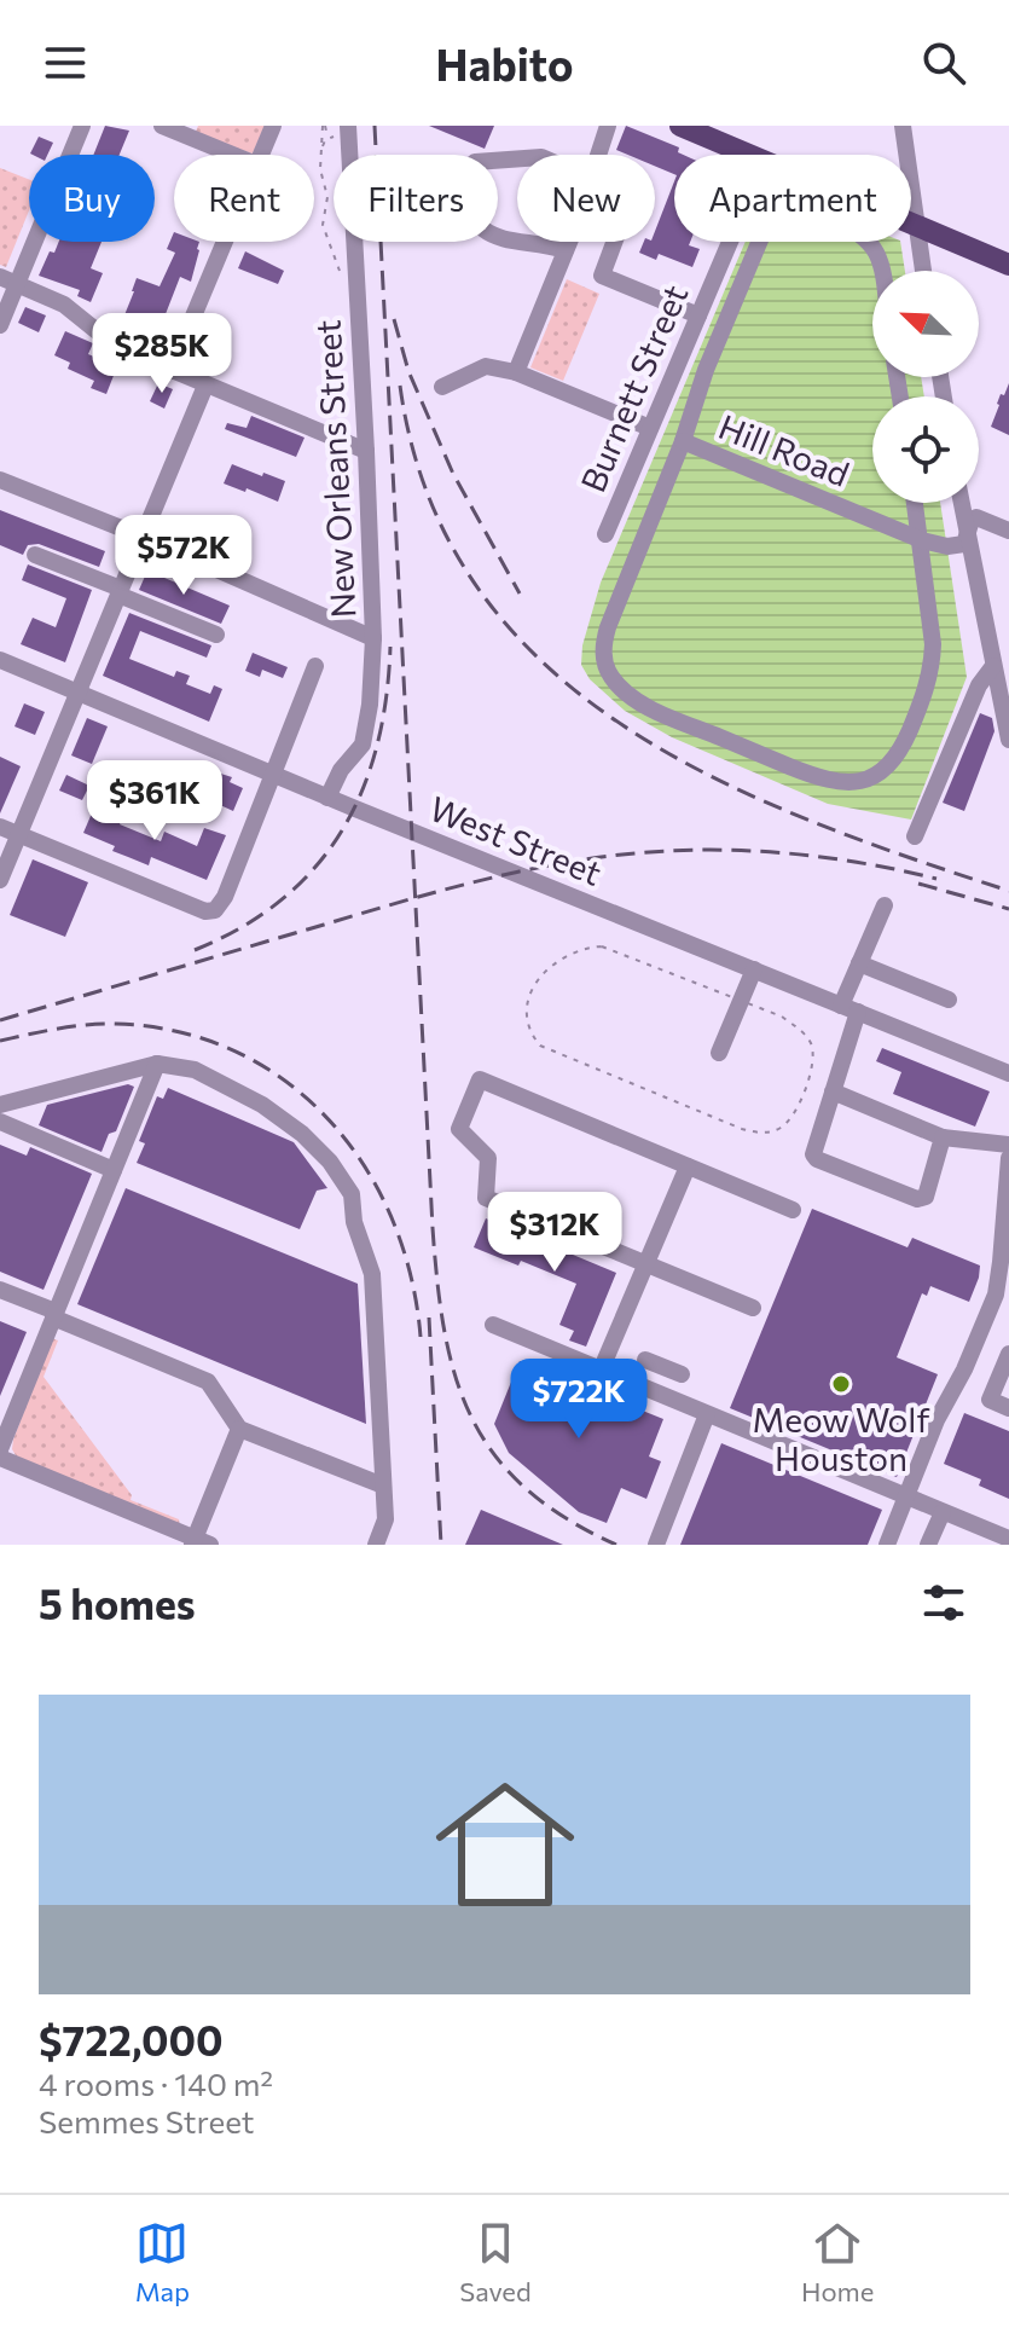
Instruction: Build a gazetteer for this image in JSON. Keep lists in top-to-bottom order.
{
  "streets": {
    "street": [
      "Burnett Street",
      "Hill Road",
      "New Orleans Street",
      "West Street"
    ]
  },
  "crossings": [
    ["New Orleans Street", "West Street"]
  ],
  "places": ["Meow Wolf Houston"],
  "north": "top left",
  "page": {
    "header": "Habito",
    "chip": [
      "Buy",
      "Rent",
      "Filters",
      "New",
      "Apartment"
    ],
    "price": [
      "$285K",
      "$572K",
      "$361K",
      "$312K",
      "$722K"
    ],
    "heading": "5 homes",
    "list": [
      {
        "name": "$722,000",
        "note": "4 rooms · 140 m² · Semmes Street"
      }
    ],
    "tabs": ["Map", "Saved", "Home"]
  }
}
